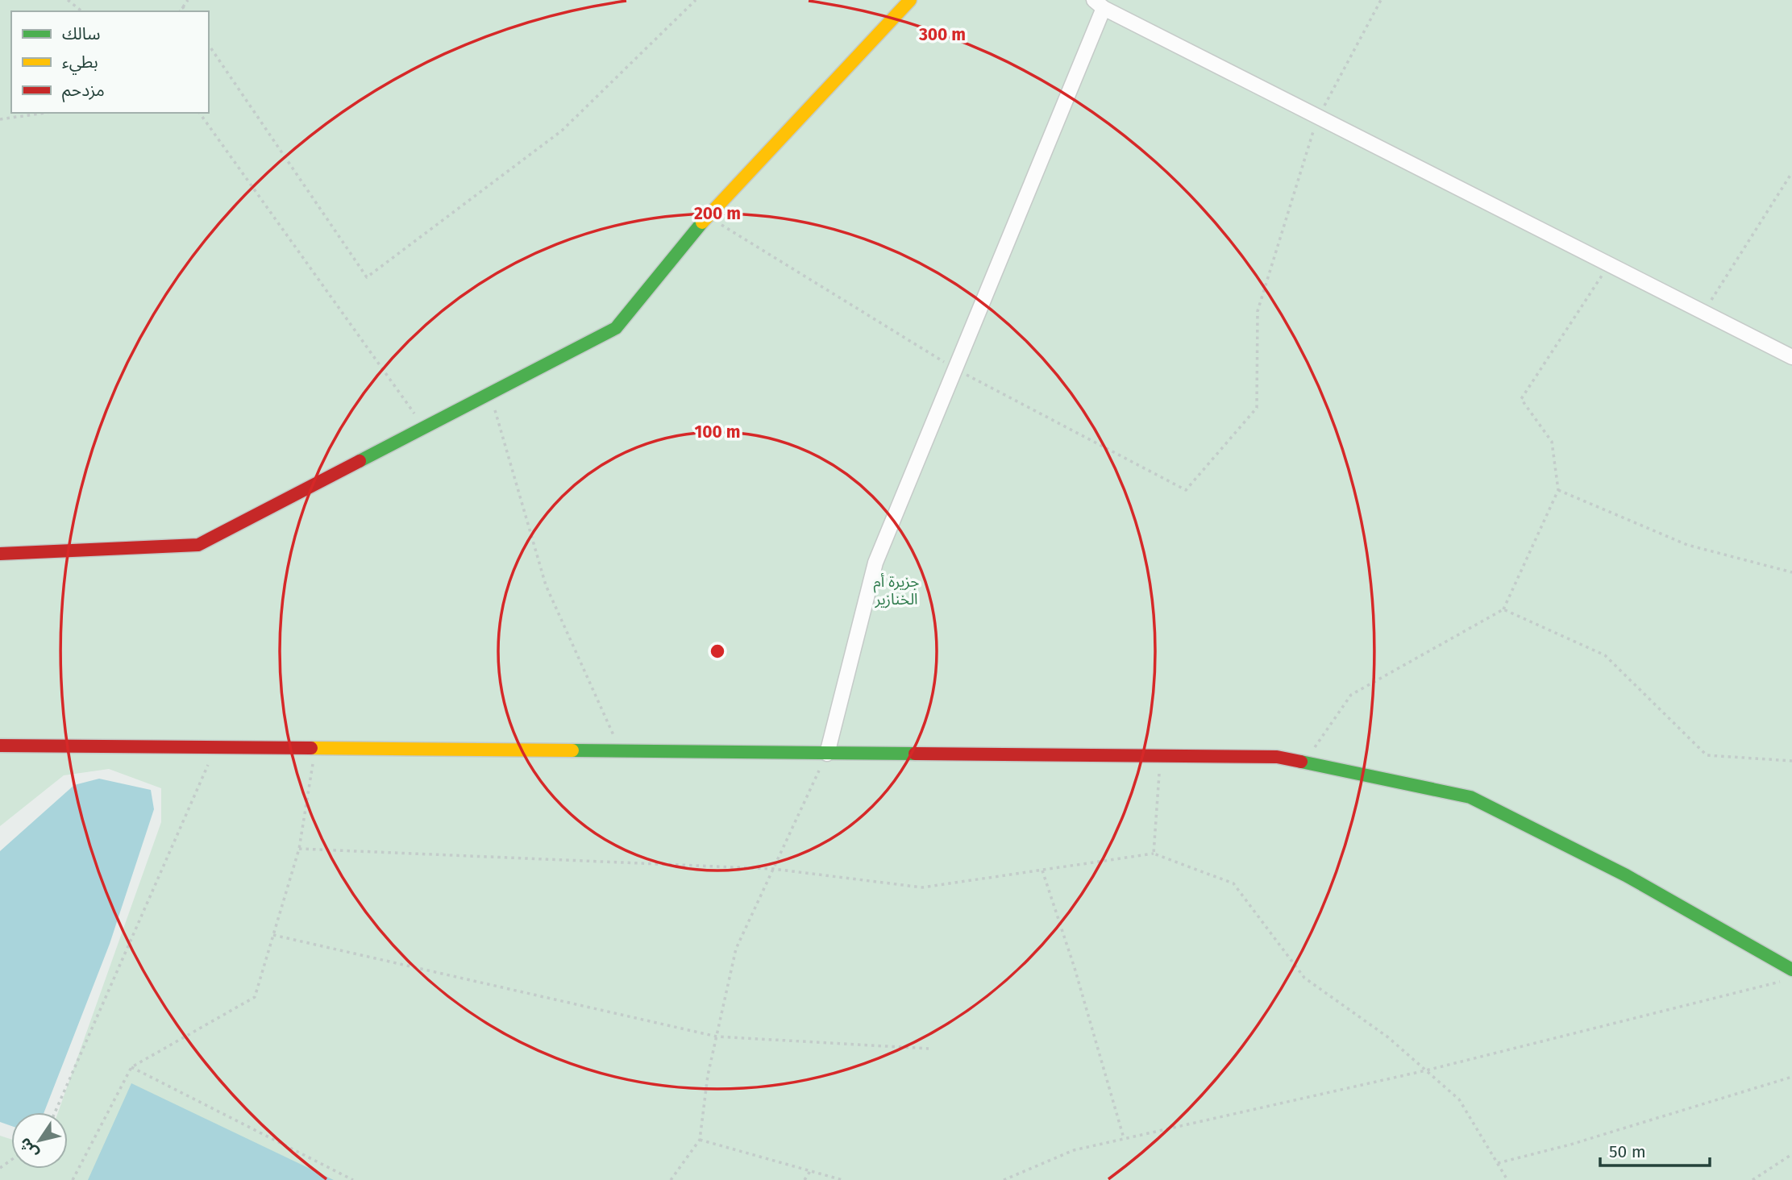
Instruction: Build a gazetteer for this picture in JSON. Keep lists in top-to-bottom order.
{
  "parks": ["جزيرة أم الخنازير"],
  "legend": ["سالك", "بطيء", "مزدحم"],
  "scale_bar": "50 m",
  "north": "bottom left",
  "rings": ["300 m", "200 m", "100 m"]
}
